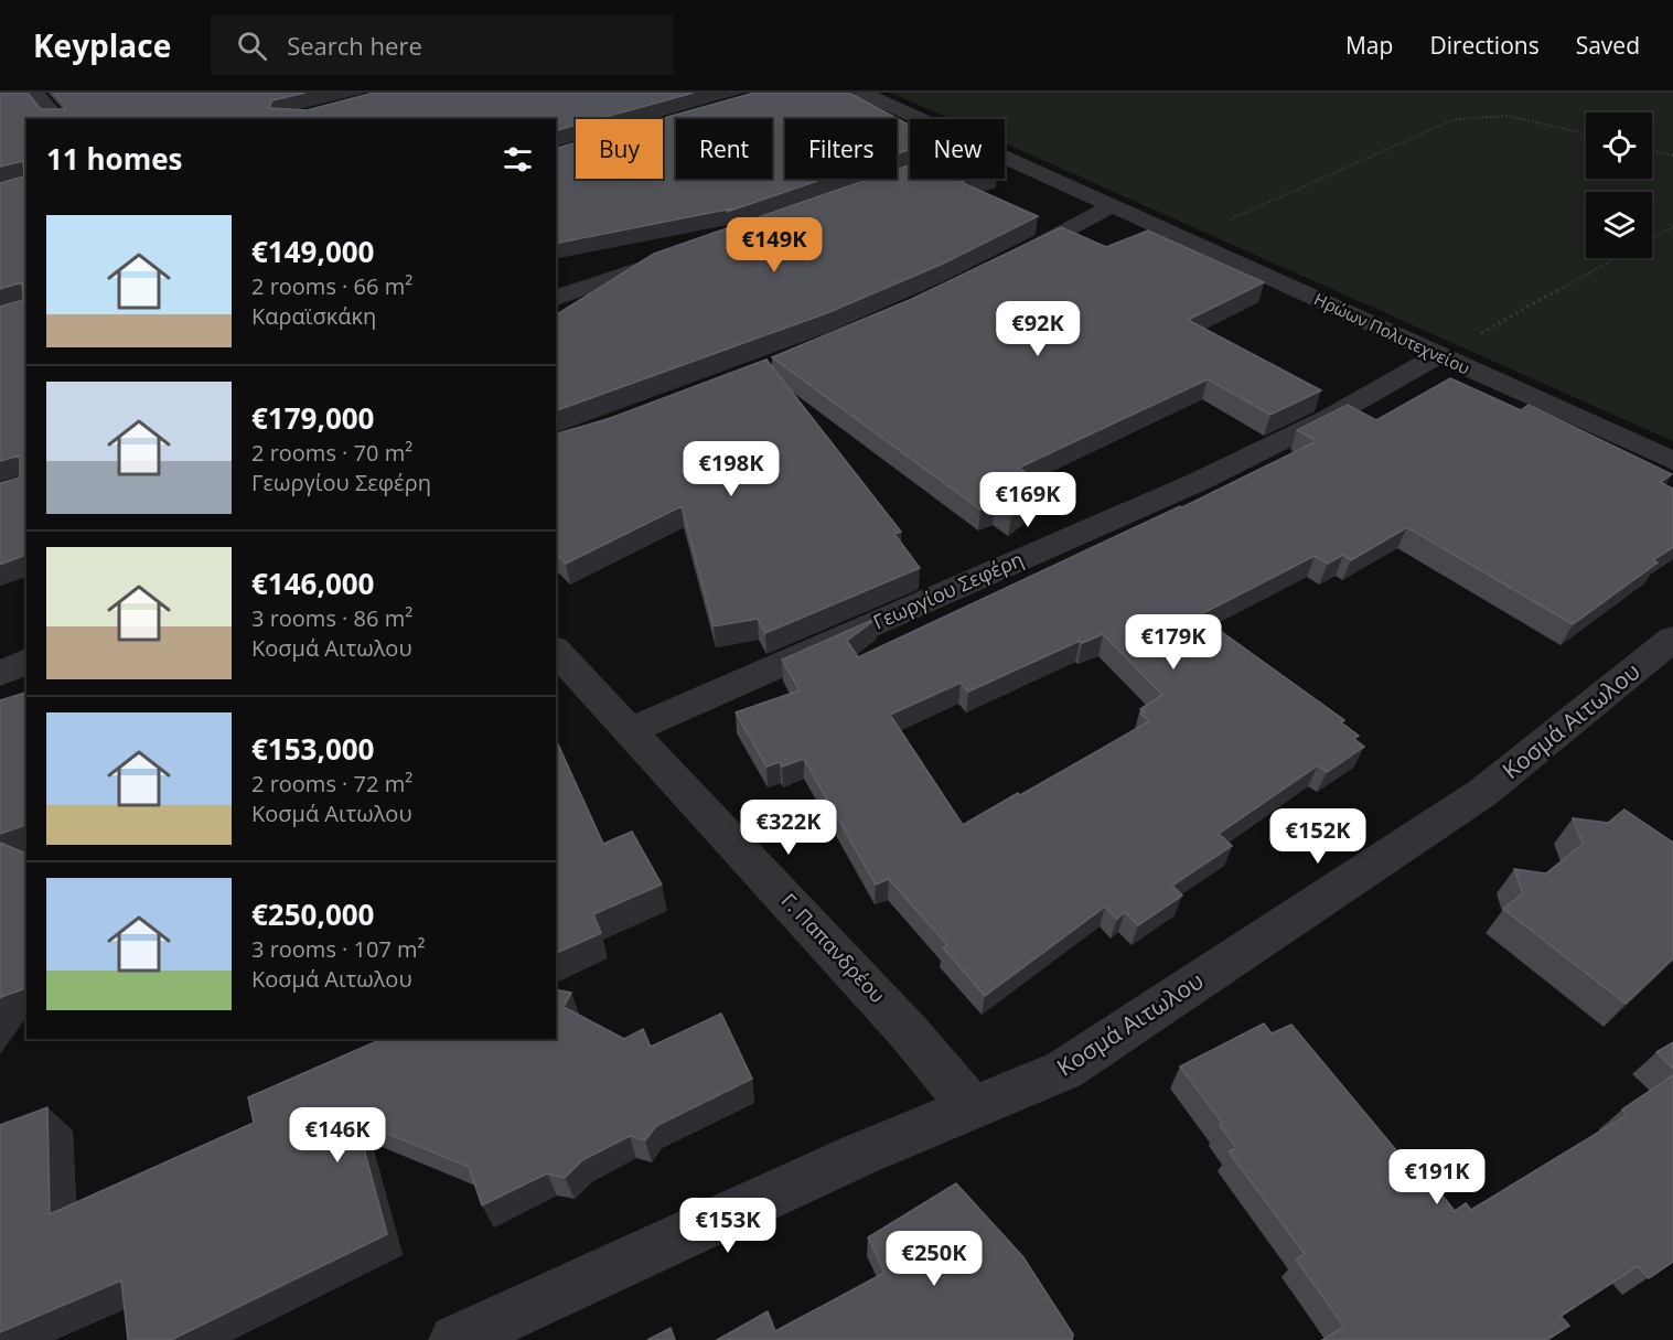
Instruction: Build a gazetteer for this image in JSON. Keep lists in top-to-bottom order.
{
  "streets": {
    "street": [
      "Ηρώων Πολυτεχνείου",
      "Γεωργίου Σεφέρη",
      "Κοσμά Αιτωλου",
      "Γ. Παπανδρέου"
    ]
  },
  "crossings": [
    ["Ηρώων Πολυτεχνείου", "Γεωργίου Σεφέρη"],
    ["Γεωργίου Σεφέρη", "Γ. Παπανδρέου"],
    ["Κοσμά Αιτωλου", "Γ. Παπανδρέου"]
  ],
  "page": {
    "header": "Keyplace",
    "search": "Search here",
    "nav": ["Map", "Directions", "Saved"],
    "chip": [
      "Buy",
      "Rent",
      "Filters",
      "New"
    ],
    "heading": "11 homes",
    "list": [
      {
        "name": "€149,000",
        "note": "2 rooms · 66 m² · Καραϊσκάκη"
      },
      {
        "name": "€179,000",
        "note": "2 rooms · 70 m² · Γεωργίου Σεφέρη"
      },
      {
        "name": "€146,000",
        "note": "3 rooms · 86 m² · Κοσμά Αιτωλου"
      },
      {
        "name": "€153,000",
        "note": "2 rooms · 72 m² · Κοσμά Αιτωλου"
      },
      {
        "name": "€250,000",
        "note": "3 rooms · 107 m² · Κοσμά Αιτωλου"
      }
    ],
    "price": [
      "€149K",
      "€92K",
      "€198K",
      "€169K",
      "€179K",
      "€322K",
      "€152K",
      "€146K",
      "€191K",
      "€153K",
      "€250K"
    ]
  }
}
